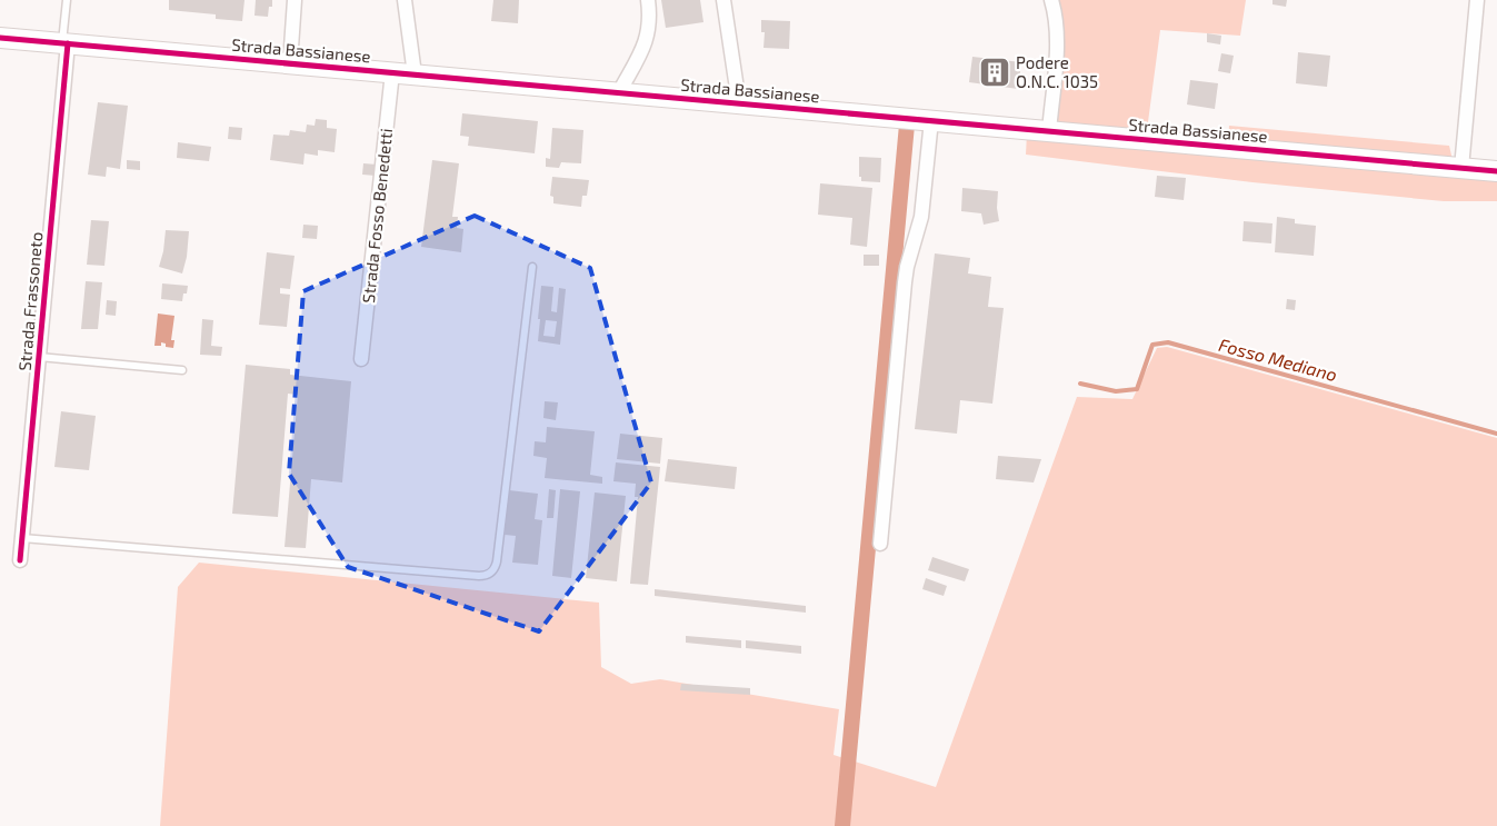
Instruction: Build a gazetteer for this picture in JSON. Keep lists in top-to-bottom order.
{
  "streets": {
    "street": ["Strada Bassianese", "Strada Fosso Benedetti", "Strada Frassoneto"]
  },
  "crossings": [
    ["Strada Bassianese", "Strada Fosso Benedetti"],
    ["Strada Bassianese", "Strada Frassoneto"]
  ],
  "water": ["Fosso Mediano"],
  "places": {
    "building": ["Podere O.N.C. 1035"]
  }
}
